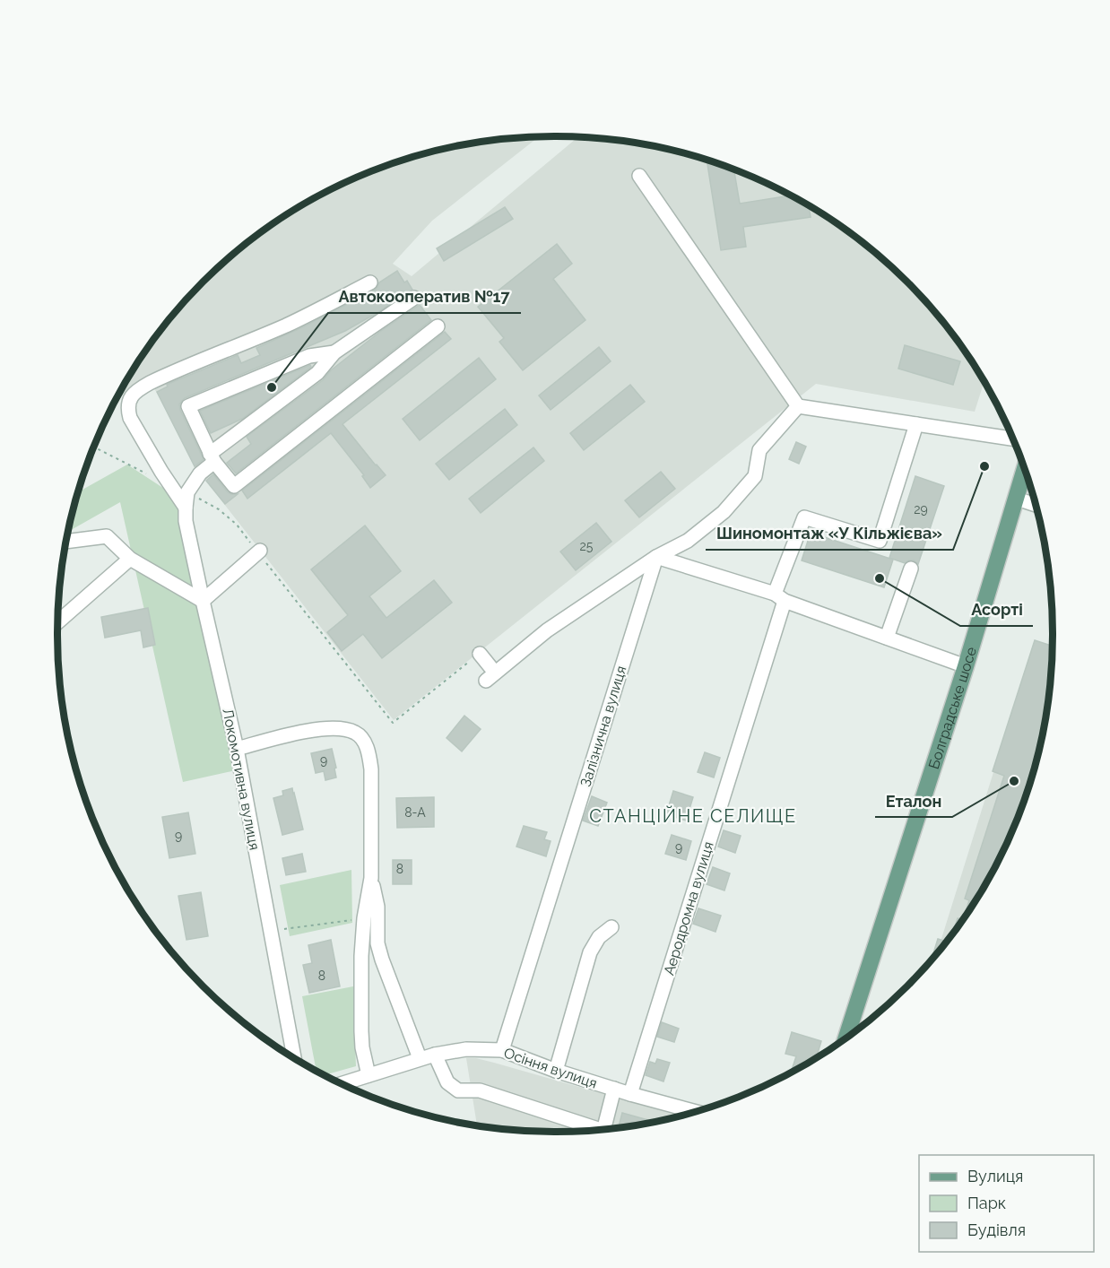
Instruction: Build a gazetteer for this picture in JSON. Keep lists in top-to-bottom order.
{
  "streets": {
    "main road": ["Болградське шосе"],
    "street": [
      "Залізнична вулиця",
      "Локомотивна вулиця",
      "Аеродромна вулиця",
      "Осіння вулиця"
    ]
  },
  "crossings": [
    ["Залізнична вулиця", "Осіння вулиця"],
    ["Аеродромна вулиця", "Осіння вулиця"]
  ],
  "districts": ["СТАНЦІЙНЕ СЕЛИЩЕ"],
  "places": [
    "Автокооператив №17",
    "Шиномонтаж «У Кільжієва»",
    "Асорті",
    "Еталон"
  ],
  "house_numbers": [
    "29",
    "25",
    "9",
    "8-А",
    "9",
    "9",
    "8",
    "8"
  ],
  "legend": ["Вулиця", "Парк", "Будівля"]
}
